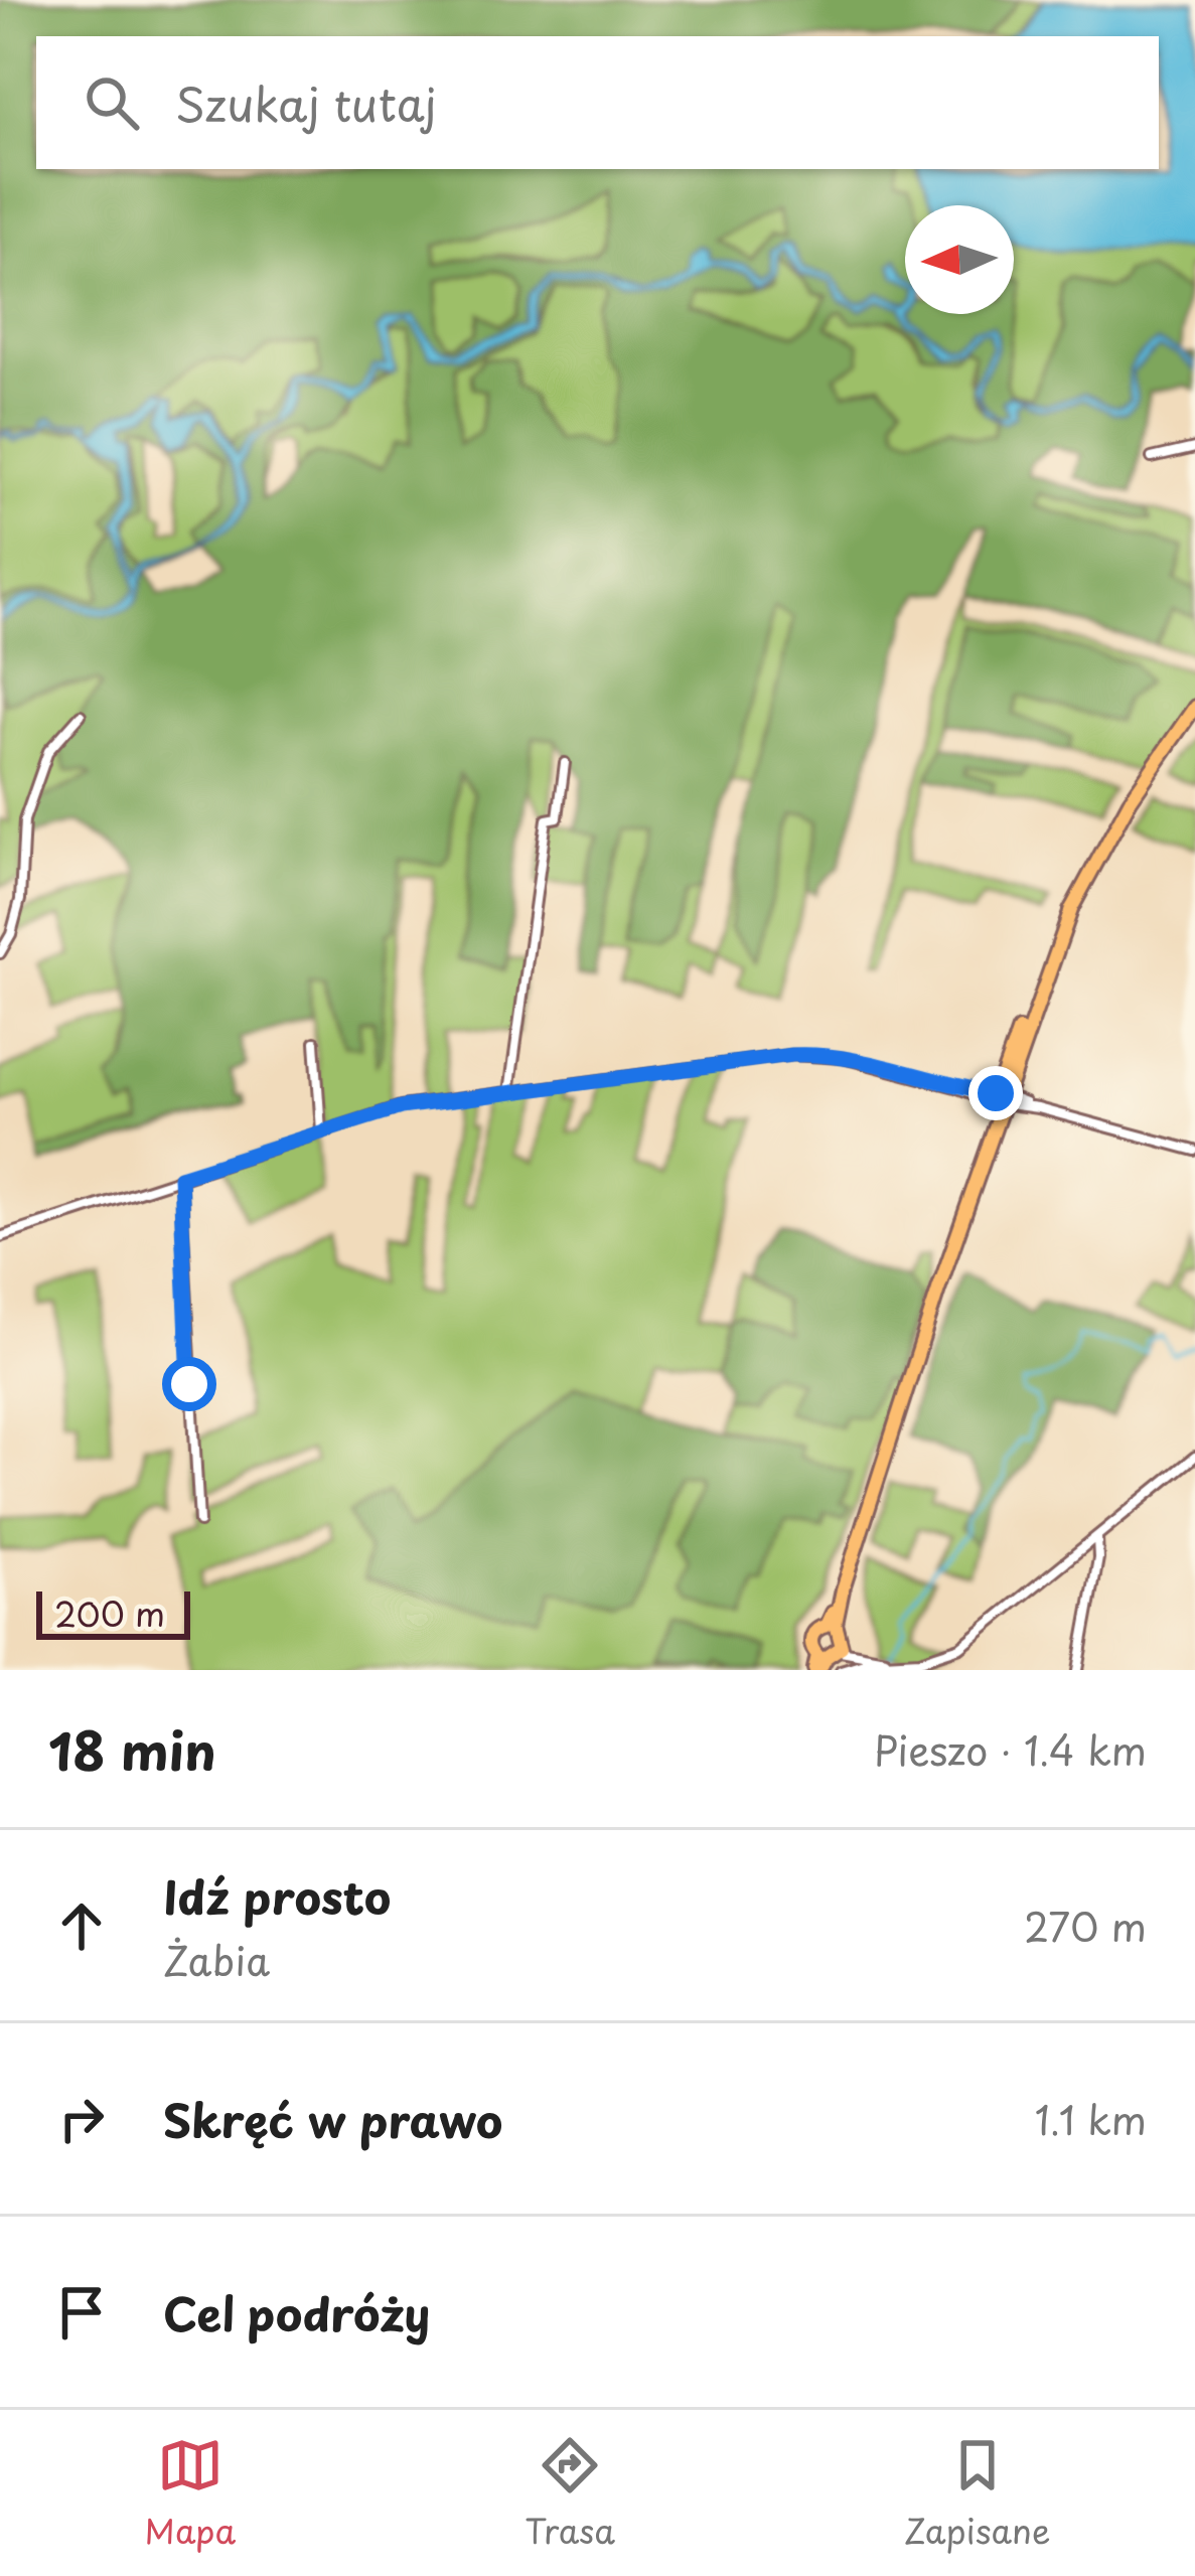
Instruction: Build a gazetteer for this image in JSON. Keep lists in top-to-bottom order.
{
  "scale_bar": "200 m",
  "north": "left",
  "page": {
    "search": "Szukaj tutaj",
    "scale": "200 m",
    "heading": ["18 min", "Pieszo · 1.4 km"],
    "list": [
      ["Idź prosto", "Żabia", "270 m"],
      ["Skręć w prawo", "1.1 km"],
      "Cel podróży"
    ],
    "nav": ["Mapa", "Trasa", "Zapisane"]
  }
}
